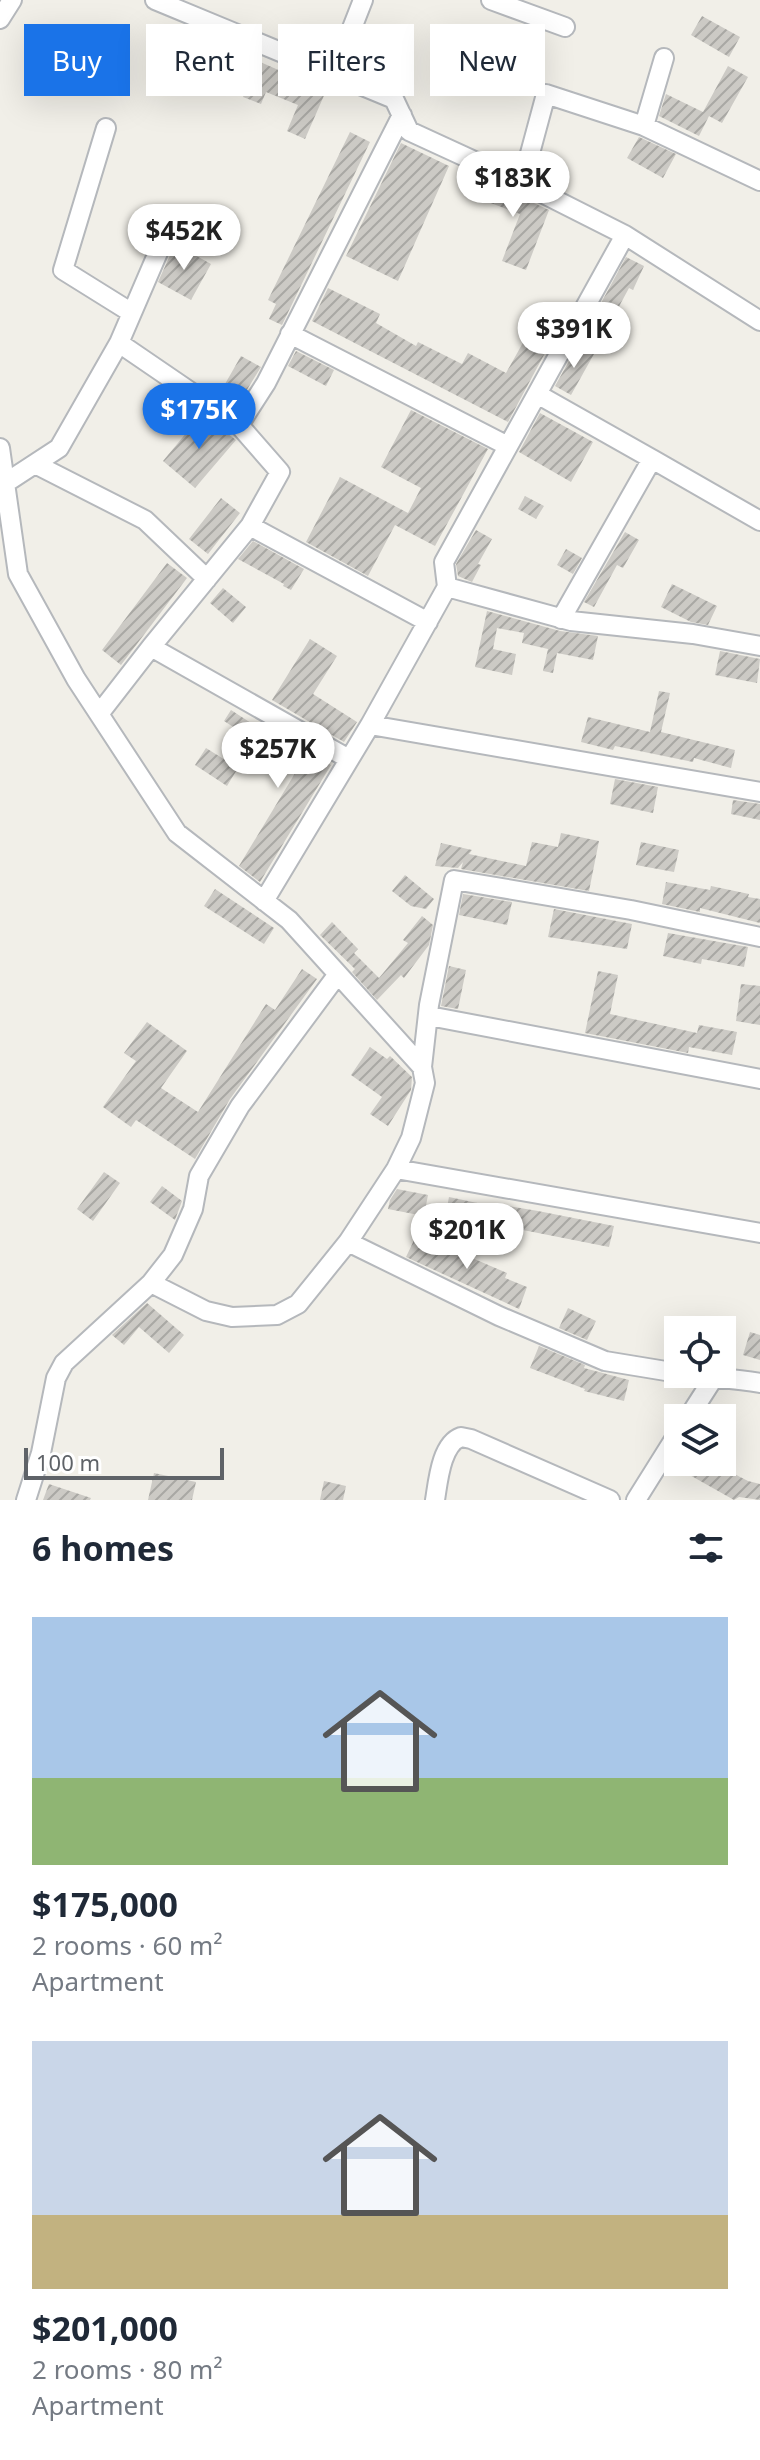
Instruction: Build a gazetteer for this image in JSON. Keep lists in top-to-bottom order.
{
  "scale_bar": "100 m",
  "page": {
    "chip": [
      "Buy",
      "Rent",
      "Filters",
      "New"
    ],
    "price": [
      "$183K",
      "$452K",
      "$391K",
      "$175K",
      "$257K",
      "$201K"
    ],
    "scale": "100 m",
    "heading": "6 homes",
    "list": [
      {
        "name": "$175,000",
        "note": "2 rooms · 60 m² · Apartment"
      },
      {
        "name": "$201,000",
        "note": "2 rooms · 80 m² · Apartment"
      }
    ]
  }
}
